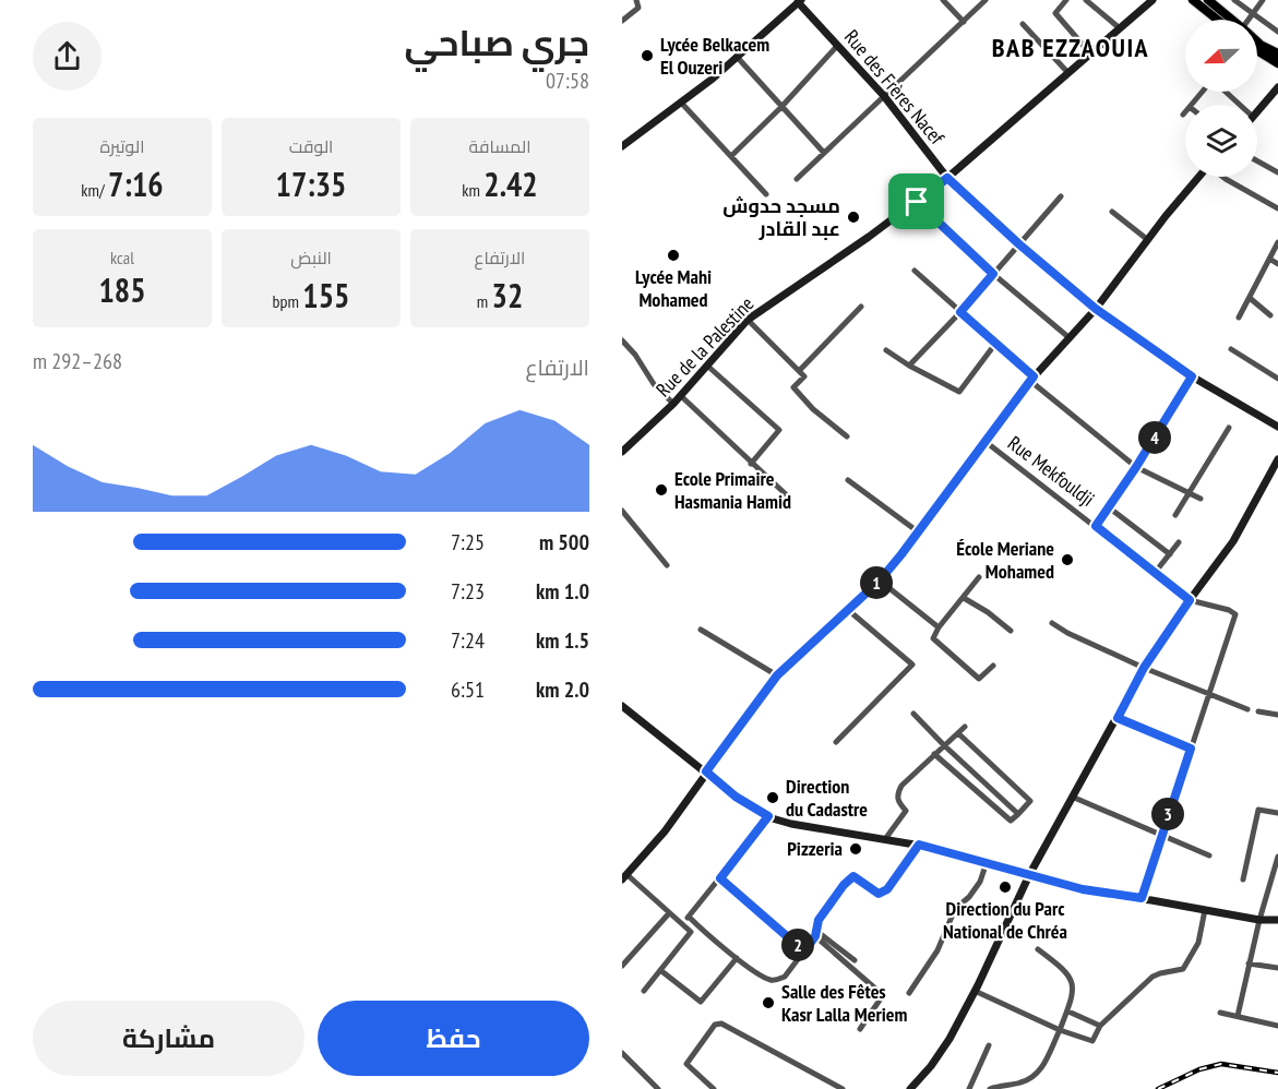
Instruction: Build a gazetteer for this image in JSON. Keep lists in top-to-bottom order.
{
  "streets": {
    "street": ["Rue des Frères Nacef", "Rue de la Palestine", "Rue Mekfouldji"]
  },
  "crossings": [
    ["Rue des Frères Nacef", "Rue de la Palestine"]
  ],
  "districts": ["BAB EZZAOUIA"],
  "places": [
    "Lycée Belkacem El Ouzeri",
    "مسجد حدوش عبد القادر",
    "Lycée Mahi Mohamed",
    "Ecole Primaire Hasmania Hamid",
    "École Meriane Mohamed",
    "Direction du Cadastre",
    "Pizzeria",
    "Direction du Parc National de Chréa",
    "Salle des Fêtes Kasr Lalla Meriem"
  ],
  "north": "left",
  "page": {
    "heading": ["جري صباحي", "07:58"],
    "stats": [
      ["المسافة", "2.42 km"],
      ["الوقت", "17:35"],
      ["الوتيرة", "7:16 /km"],
      ["الارتفاع", "32 m"],
      ["النبض", "155 bpm"],
      ["kcal", "185"]
    ],
    "chart": ["الارتفاع", "268–292 m"],
    "pins": [
      "4",
      "1",
      "3",
      "2"
    ],
    "list": [
      {
        "name": "500 m",
        "note": "7:25"
      },
      {
        "name": "1.0 km",
        "note": "7:23"
      },
      {
        "name": "1.5 km",
        "note": "7:24"
      },
      {
        "name": "2.0 km",
        "note": "6:51"
      }
    ],
    "buttons": ["حفظ", "مشاركة"]
  }
}
